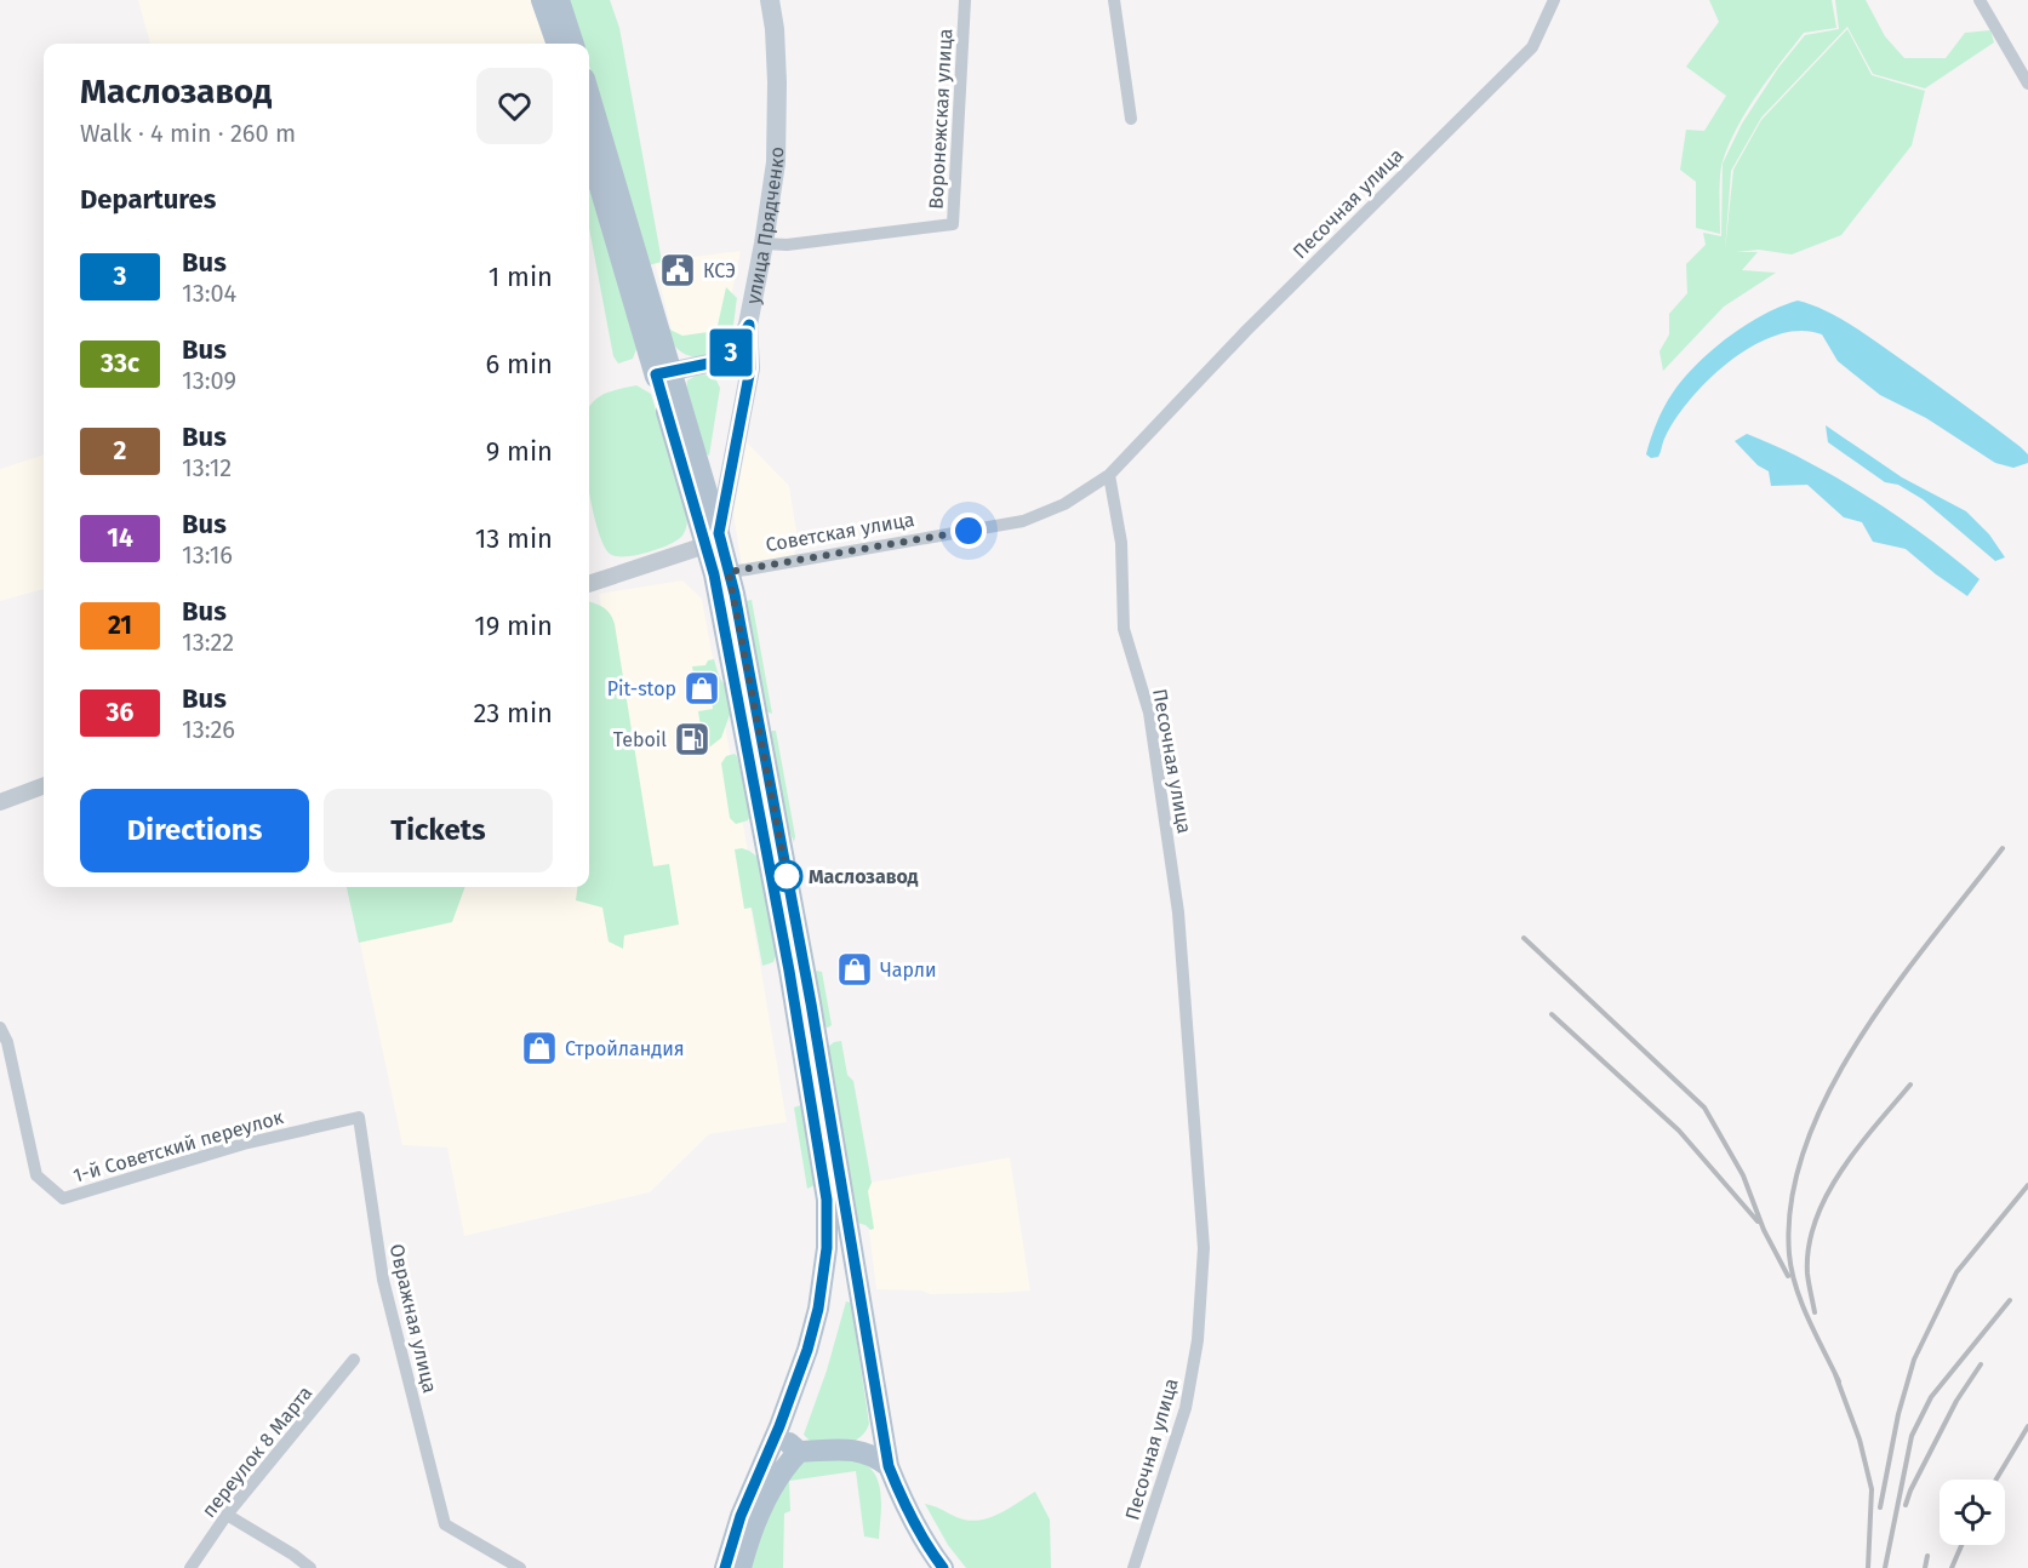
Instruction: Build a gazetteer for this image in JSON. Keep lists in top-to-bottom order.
{
  "streets": {
    "main road": ["улица Прядченко"],
    "street": [
      "Воронежская улица",
      "Песочная улица",
      "Советская улица",
      "1-й Советский переулок",
      "Овражная улица",
      "переулок 8 Марта"
    ]
  },
  "crossings": [
    ["Воронежская улица", "улица Прядченко"],
    ["Песочная улица", "Советская улица"],
    ["улица Прядченко", "Советская улица"],
    ["1-й Советский переулок", "Овражная улица"]
  ],
  "places": {
    "public building": ["КСЭ"],
    "shop": ["Pit-stop", "Чарли", "Стройландия"],
    "fuel station": ["Teboil"],
    "other": ["Маслозавод"]
  },
  "lines": ["bus line 3"],
  "page": {
    "on_map": "3",
    "heading": [
      ["Маслозавод", "Walk · 4 min · 260 m"],
      "Departures"
    ],
    "list": [
      {
        "mark": "3",
        "name": "Bus",
        "note": "13:04",
        "value": "1 min"
      },
      {
        "mark": "33с",
        "name": "Bus",
        "note": "13:09",
        "value": "6 min"
      },
      {
        "mark": "2",
        "name": "Bus",
        "note": "13:12",
        "value": "9 min"
      },
      {
        "mark": "14",
        "name": "Bus",
        "note": "13:16",
        "value": "13 min"
      },
      {
        "mark": "21",
        "name": "Bus",
        "note": "13:22",
        "value": "19 min"
      },
      {
        "mark": "36",
        "name": "Bus",
        "note": "13:26",
        "value": "23 min"
      }
    ],
    "buttons": ["Directions", "Tickets"]
  }
}
